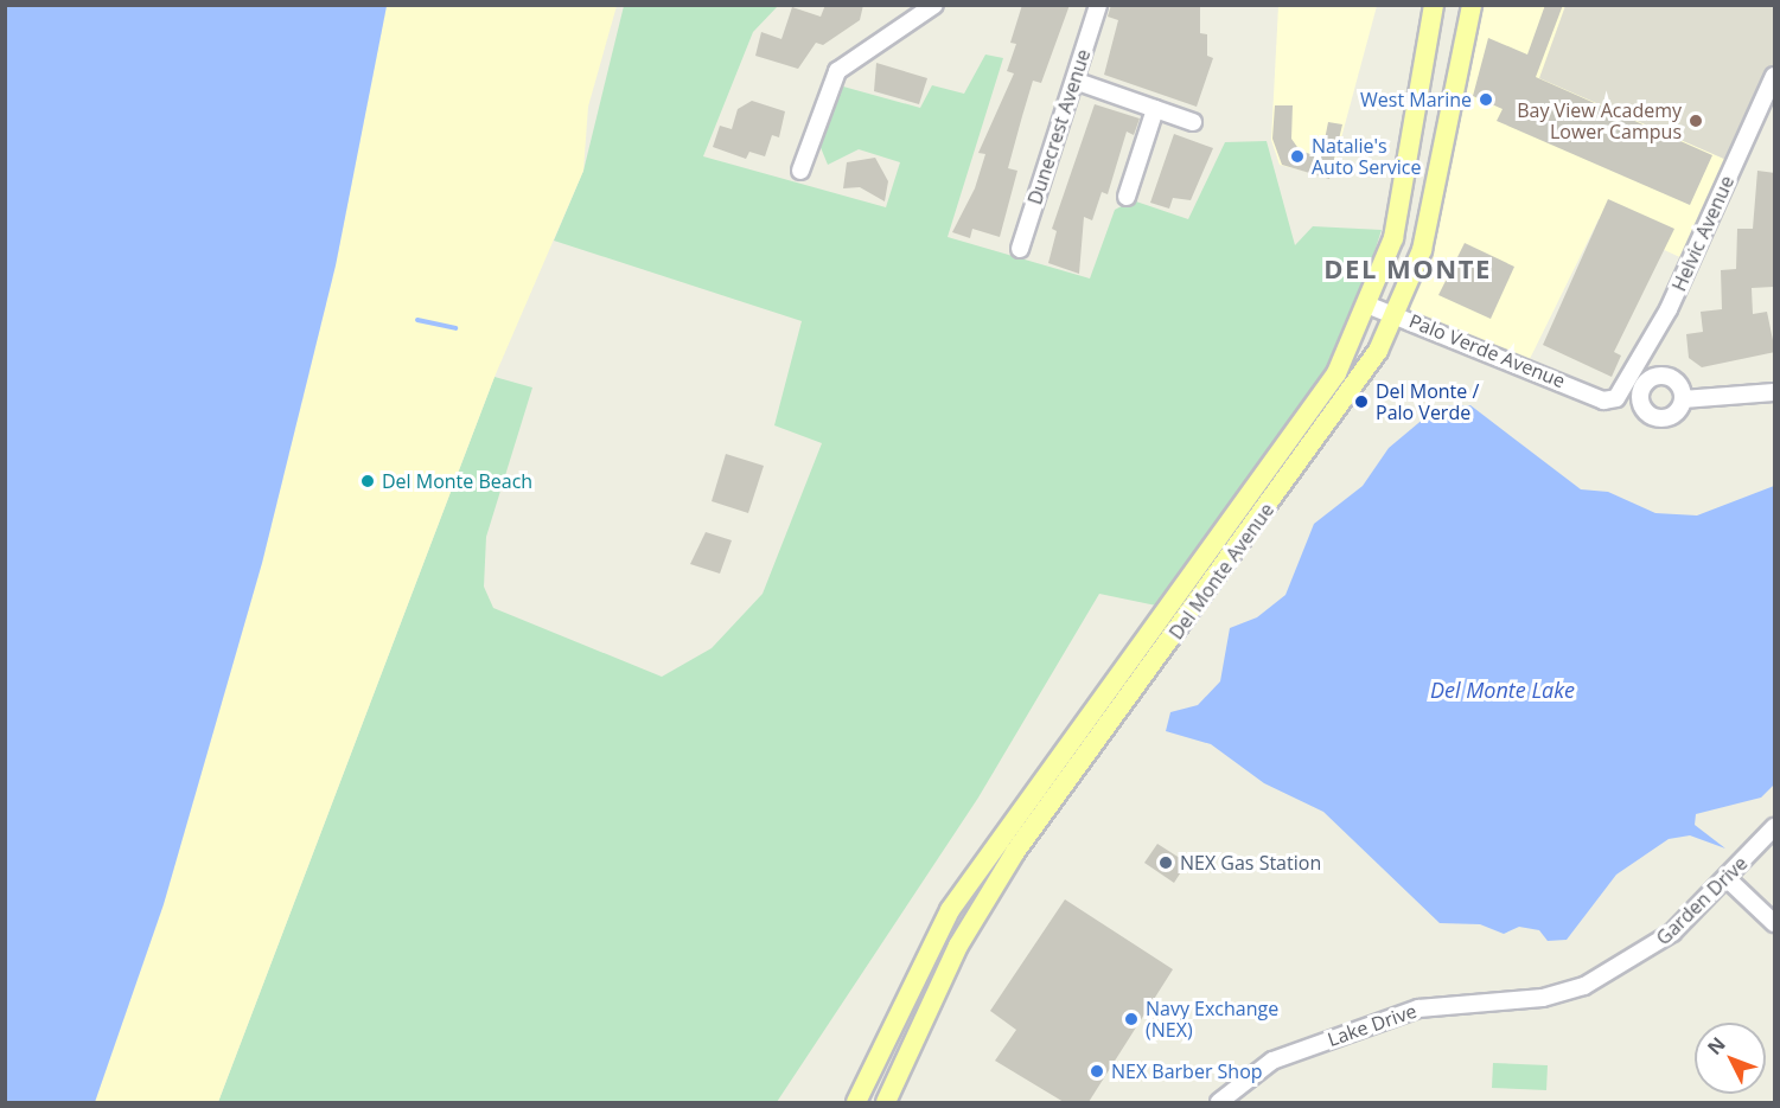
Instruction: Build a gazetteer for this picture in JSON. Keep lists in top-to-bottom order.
{
  "streets": {
    "main road": ["Del Monte Avenue"],
    "street": [
      "Dunecrest Avenue",
      "Helvic Avenue",
      "Palo Verde Avenue",
      "Garden Drive",
      "Lake Drive"
    ]
  },
  "crossings": [
    ["Helvic Avenue", "Palo Verde Avenue"],
    ["Palo Verde Avenue", "Del Monte Avenue"],
    ["Garden Drive", "Lake Drive"]
  ],
  "districts": ["DEL MONTE"],
  "water": ["Del Monte Lake"],
  "places": [
    "West Marine",
    "Bay View Academy Lower Campus",
    "Natalie's Auto Service",
    "Del Monte / Palo Verde",
    "Del Monte Beach",
    "NEX Gas Station",
    "Navy Exchange (NEX)",
    "NEX Barber Shop"
  ],
  "north": "top left"
}
